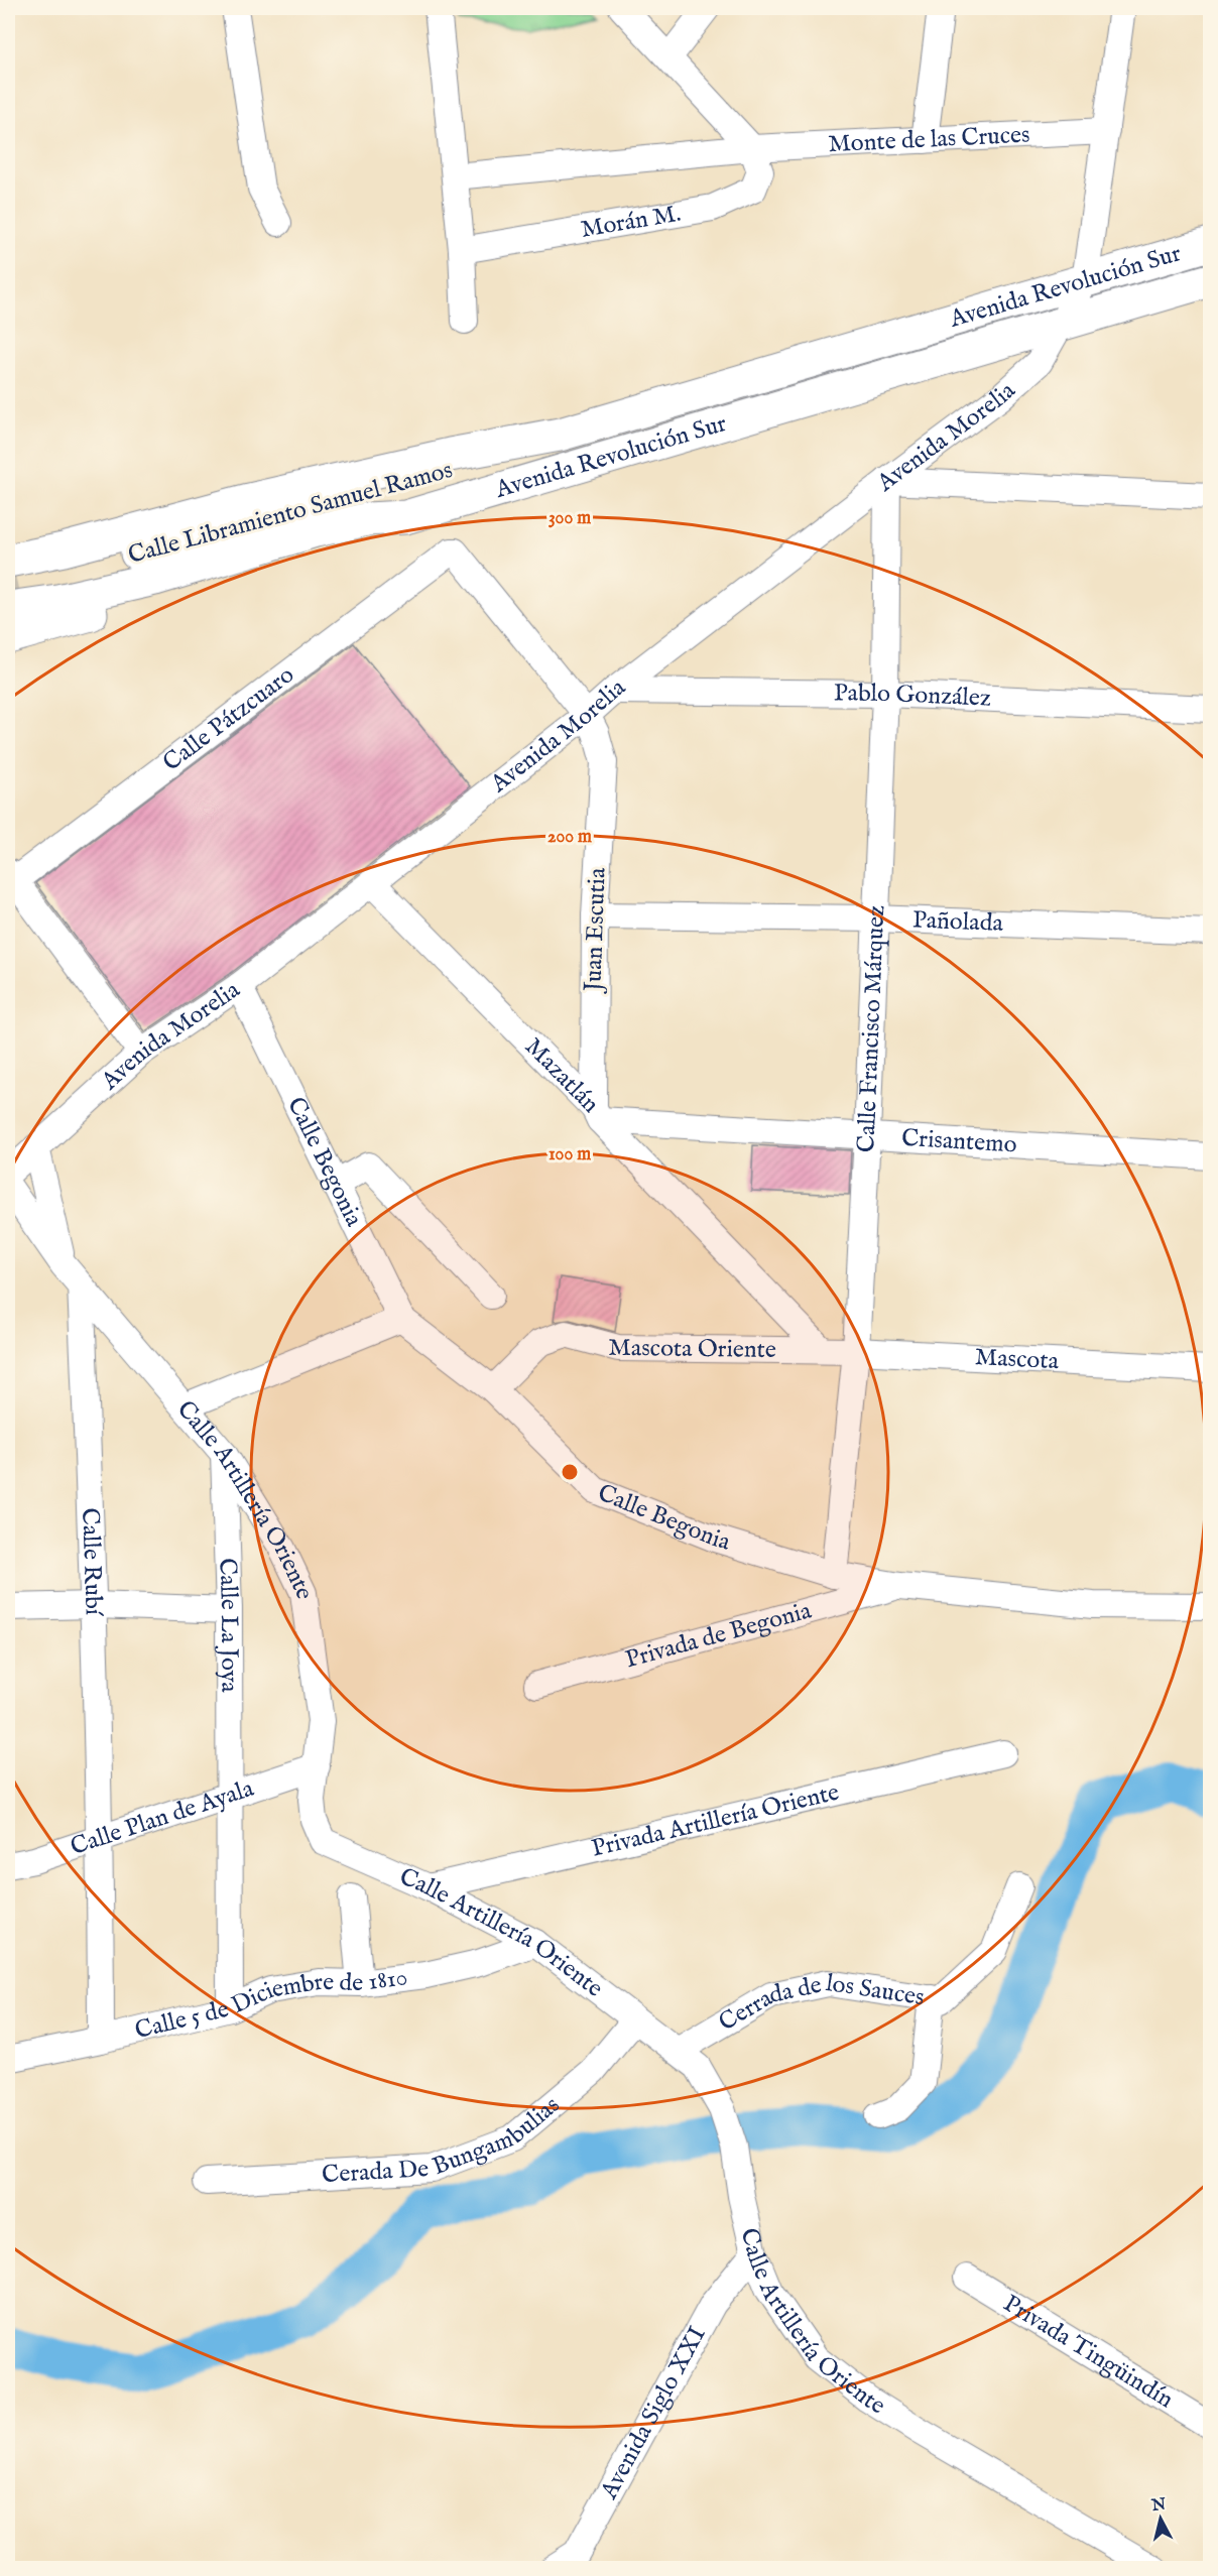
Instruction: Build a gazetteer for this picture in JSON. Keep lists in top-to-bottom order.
{
  "streets": {
    "main road": ["Avenida Revolución Sur"],
    "street": [
      "Monte de las Cruces",
      "Morán M.",
      "Avenida Morelia",
      "Pablo González",
      "Calle Pátzcuaro",
      "Pañolada",
      "Juan Escutia",
      "Calle Francisco Márquez",
      "Mazatlán",
      "Crisantemo",
      "Calle Begonia",
      "Mascota Oriente",
      "Mascota",
      "Calle Artillería Oriente",
      "Calle Rubí",
      "Calle La Joya",
      "Privada de Begonia",
      "Calle Plan de Ayala",
      "Privada Artillería Oriente",
      "Calle 5 de Diciembre de 1810",
      "Cerrada de los Sauces",
      "Cerada De Bungambulias",
      "Privada Tingüindín",
      "Avenida Siglo XXI"
    ]
  },
  "crossings": [
    ["Monte de las Cruces", "Morán M."],
    ["Avenida Revolución Sur", "Avenida Morelia"],
    ["Avenida Morelia", "Pablo González"],
    ["Avenida Morelia", "Juan Escutia"],
    ["Avenida Morelia", "Calle Francisco Márquez"],
    ["Avenida Morelia", "Mazatlán"],
    ["Avenida Morelia", "Calle Begonia"],
    ["Pablo González", "Calle Francisco Márquez"],
    ["Calle Pátzcuaro", "Juan Escutia"],
    ["Pañolada", "Juan Escutia"],
    ["Pañolada", "Calle Francisco Márquez"],
    ["Juan Escutia", "Mazatlán"],
    ["Juan Escutia", "Crisantemo"],
    ["Calle Francisco Márquez", "Crisantemo"],
    ["Calle Francisco Márquez", "Calle Begonia"],
    ["Calle Francisco Márquez", "Mascota"],
    ["Mazatlán", "Crisantemo"],
    ["Mazatlán", "Mascota Oriente"],
    ["Mazatlán", "Mascota"],
    ["Calle Begonia", "Mascota Oriente"],
    ["Calle Begonia", "Privada de Begonia"],
    ["Mascota Oriente", "Mascota"],
    ["Calle Artillería Oriente", "Calle Rubí"],
    ["Calle Artillería Oriente", "Calle La Joya"],
    ["Calle Artillería Oriente", "Calle Plan de Ayala"],
    ["Calle Artillería Oriente", "Privada Artillería Oriente"],
    ["Calle Artillería Oriente", "Calle 5 de Diciembre de 1810"],
    ["Calle Artillería Oriente", "Cerrada de los Sauces"],
    ["Calle Artillería Oriente", "Cerada De Bungambulias"],
    ["Calle Artillería Oriente", "Avenida Siglo XXI"],
    ["Calle Rubí", "Calle Plan de Ayala"],
    ["Calle Rubí", "Calle 5 de Diciembre de 1810"],
    ["Calle La Joya", "Calle Plan de Ayala"],
    ["Calle La Joya", "Calle 5 de Diciembre de 1810"]
  ],
  "north": "top",
  "rings": ["300 m", "200 m", "100 m"]
}
